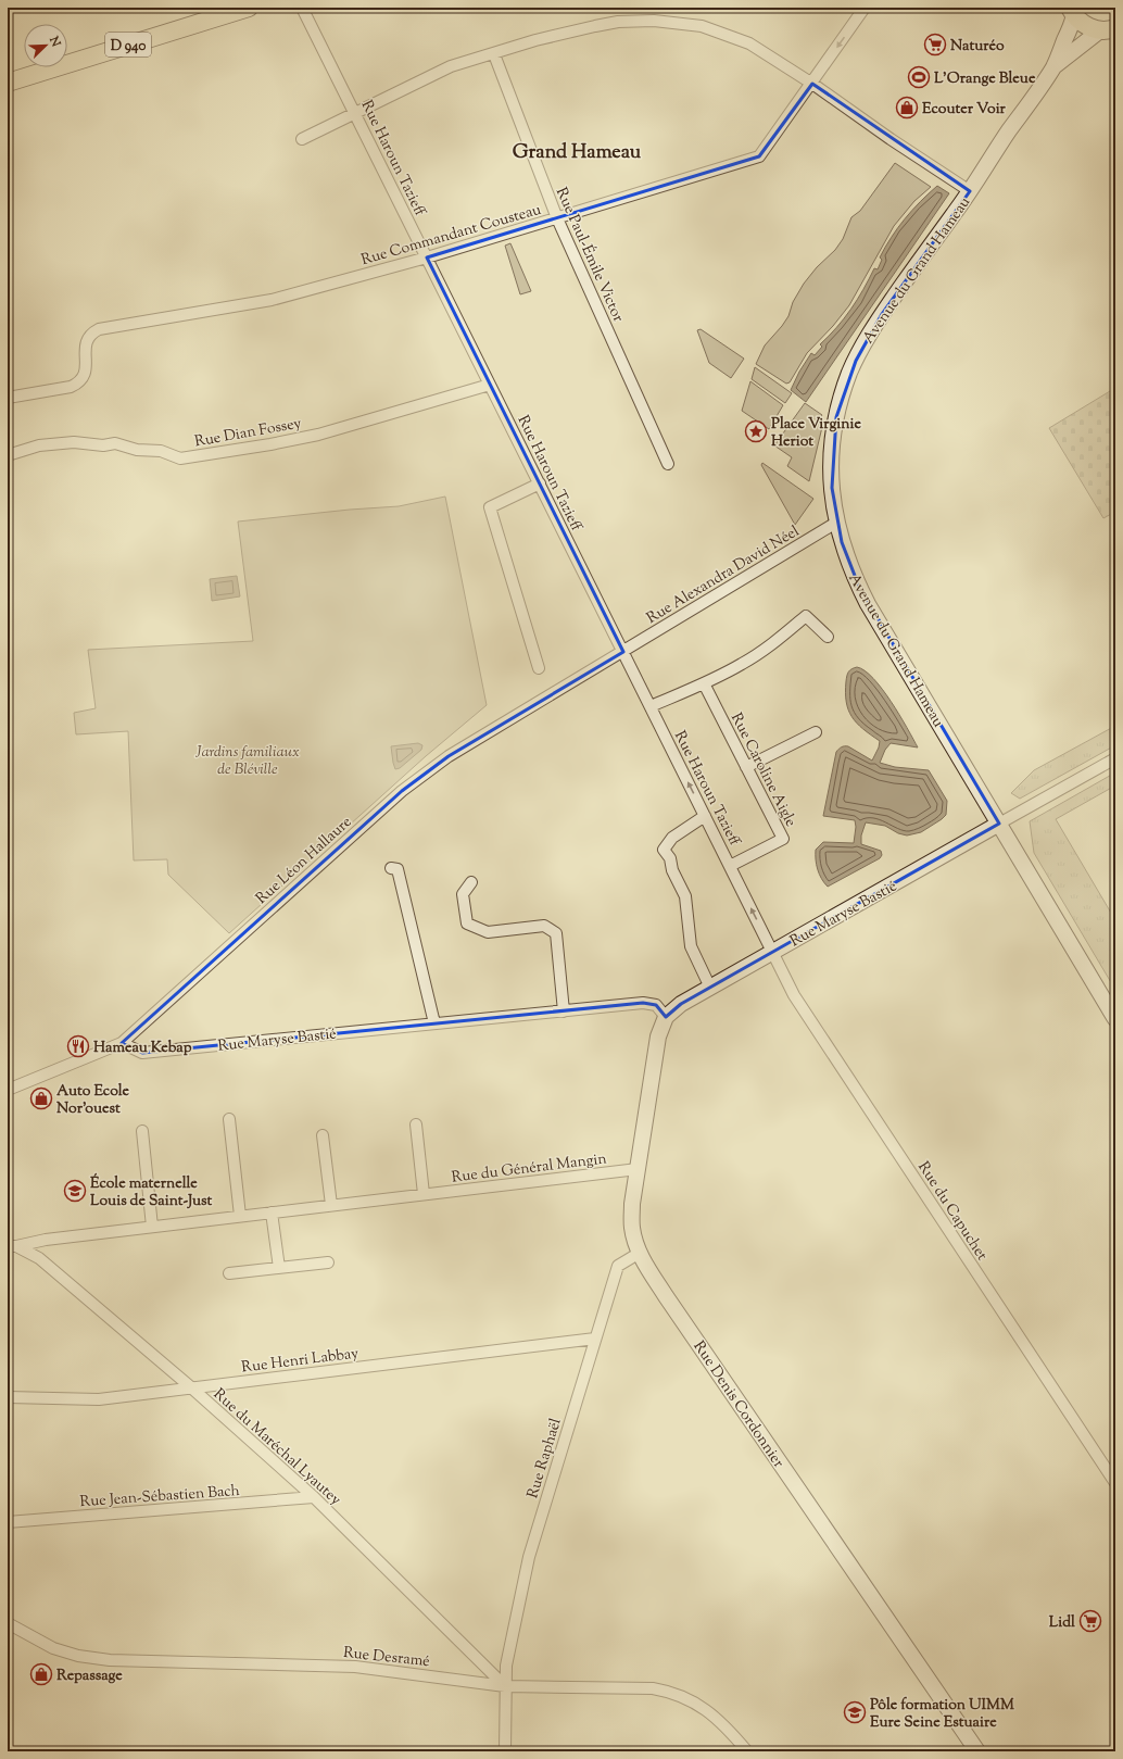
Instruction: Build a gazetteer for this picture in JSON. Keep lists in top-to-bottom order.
{
  "streets": {
    "main road": ["D 940"],
    "street": [
      "Rue Haroun Tazieff",
      "Rue Commandant Cousteau",
      "Rue Paul-Émile Victor",
      "Avenue du Grand Hameau",
      "Rue Dian Fossey",
      "Rue Alexandra David Néel",
      "Rue Caroline Aigle",
      "Rue Léon Hallaure",
      "Rue Maryse Bastié",
      "Rue du Général Mangin",
      "Rue du Capuchet",
      "Rue Henri Labbay",
      "Rue Denis Cordonnier",
      "Rue du Maréchal Lyautey",
      "Rue Raphaël",
      "Rue Jean-Sébastien Bach",
      "Rue Desramé"
    ]
  },
  "crossings": [
    ["Rue Haroun Tazieff", "Rue Commandant Cousteau"],
    ["Rue Haroun Tazieff", "Rue Dian Fossey"],
    ["Rue Haroun Tazieff", "Rue Alexandra David Néel"],
    ["Rue Haroun Tazieff", "Rue Caroline Aigle"],
    ["Rue Haroun Tazieff", "Rue Léon Hallaure"],
    ["Rue Haroun Tazieff", "Rue Maryse Bastié"],
    ["Rue Haroun Tazieff", "Rue du Capuchet"],
    ["Rue Commandant Cousteau", "Rue Paul-Émile Victor"],
    ["Avenue du Grand Hameau", "Rue Alexandra David Néel"],
    ["Avenue du Grand Hameau", "Rue Maryse Bastié"],
    ["Rue Alexandra David Néel", "Rue Léon Hallaure"],
    ["Rue Léon Hallaure", "Rue Maryse Bastié"],
    ["Rue Maryse Bastié", "Rue du Capuchet"],
    ["Rue Maryse Bastié", "Rue Denis Cordonnier"],
    ["Rue du Général Mangin", "Rue Denis Cordonnier"],
    ["Rue du Général Mangin", "Rue du Maréchal Lyautey"],
    ["Rue Henri Labbay", "Rue du Maréchal Lyautey"],
    ["Rue Henri Labbay", "Rue Raphaël"],
    ["Rue Denis Cordonnier", "Rue Raphaël"],
    ["Rue du Maréchal Lyautey", "Rue Raphaël"],
    ["Rue du Maréchal Lyautey", "Rue Jean-Sébastien Bach"],
    ["Rue du Maréchal Lyautey", "Rue Desramé"],
    ["Rue Raphaël", "Rue Desramé"]
  ],
  "districts": ["Grand Hameau"],
  "parks": ["Jardins familiaux de Bléville"],
  "places": {
    "supermarket": ["Naturéo", "Lidl"],
    "sports": ["L'Orange Bleue"],
    "shop": ["Ecouter Voir", "Auto Ecole Nor'ouest", "Repassage"],
    "place": ["Place Virginie Heriot"],
    "restaurant": ["Hameau Kebap"],
    "school or university": ["École maternelle Louis de Saint-Just", "Pôle formation UIMM Eure Seine Estuaire"]
  },
  "north": "top right"
}
